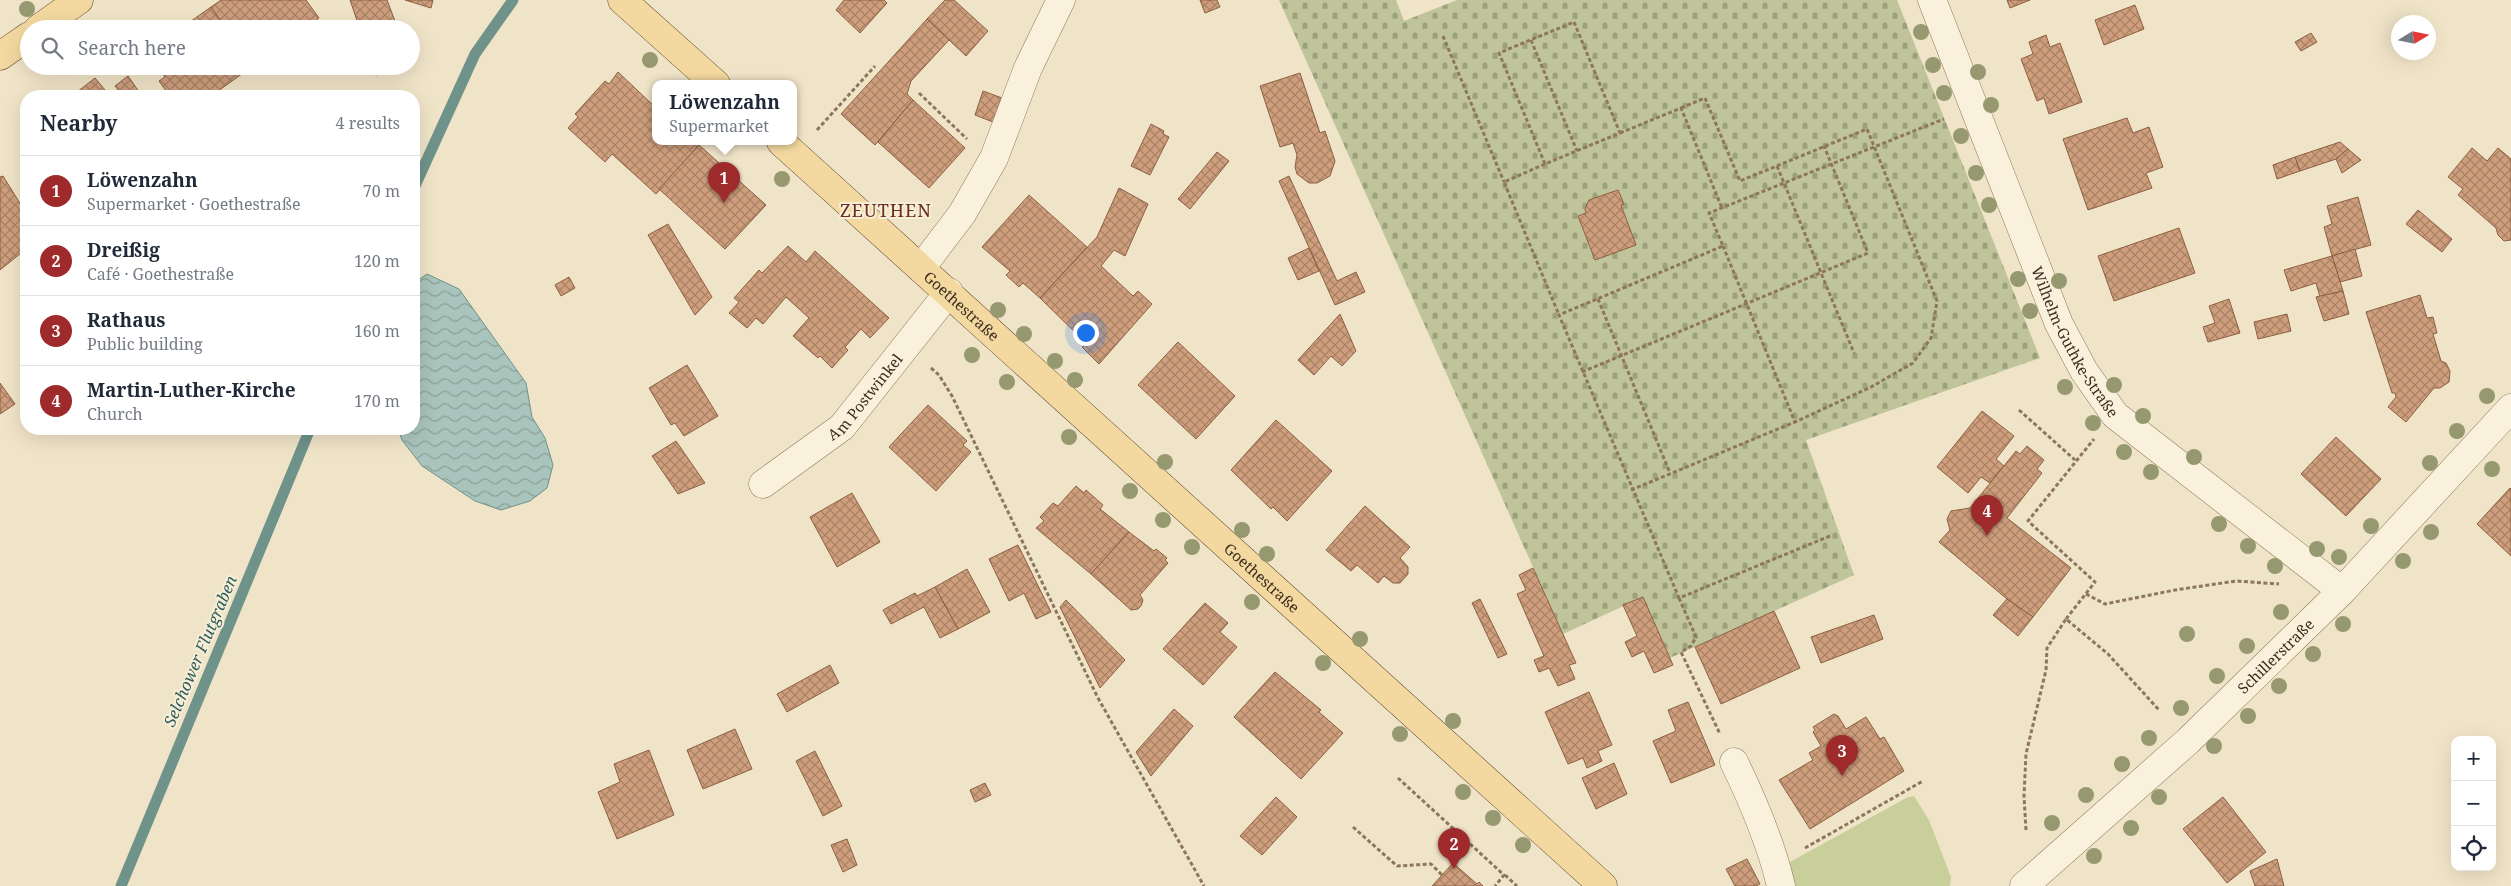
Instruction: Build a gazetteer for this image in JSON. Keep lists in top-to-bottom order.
{
  "streets": {
    "main road": ["Goethestraße"],
    "street": ["Wilhelm-Guthke-Straße", "Am Postwinkel", "Schillerstraße"]
  },
  "crossings": [
    ["Goethestraße", "Am Postwinkel"],
    ["Wilhelm-Guthke-Straße", "Schillerstraße"]
  ],
  "districts": ["ZEUTHEN"],
  "water": ["Selchower Flutgraben"],
  "north": "right",
  "page": {
    "search": "Search here",
    "popup": ["Löwenzahn", "Supermarket"],
    "heading": ["Nearby", "4 results"],
    "list": [
      {
        "mark": "1",
        "name": "Löwenzahn",
        "note": "Supermarket · Goethestraße",
        "value": "70 m"
      },
      {
        "mark": "2",
        "name": "Dreißig",
        "note": "Café · Goethestraße",
        "value": "120 m"
      },
      {
        "mark": "3",
        "name": "Rathaus",
        "note": "Public building",
        "value": "160 m"
      },
      {
        "mark": "4",
        "name": "Martin-Luther-Kirche",
        "note": "Church",
        "value": "170 m"
      }
    ],
    "pins": [
      "1",
      "4",
      "3",
      "2"
    ],
    "map_buttons": ["+", "−"]
  }
}
